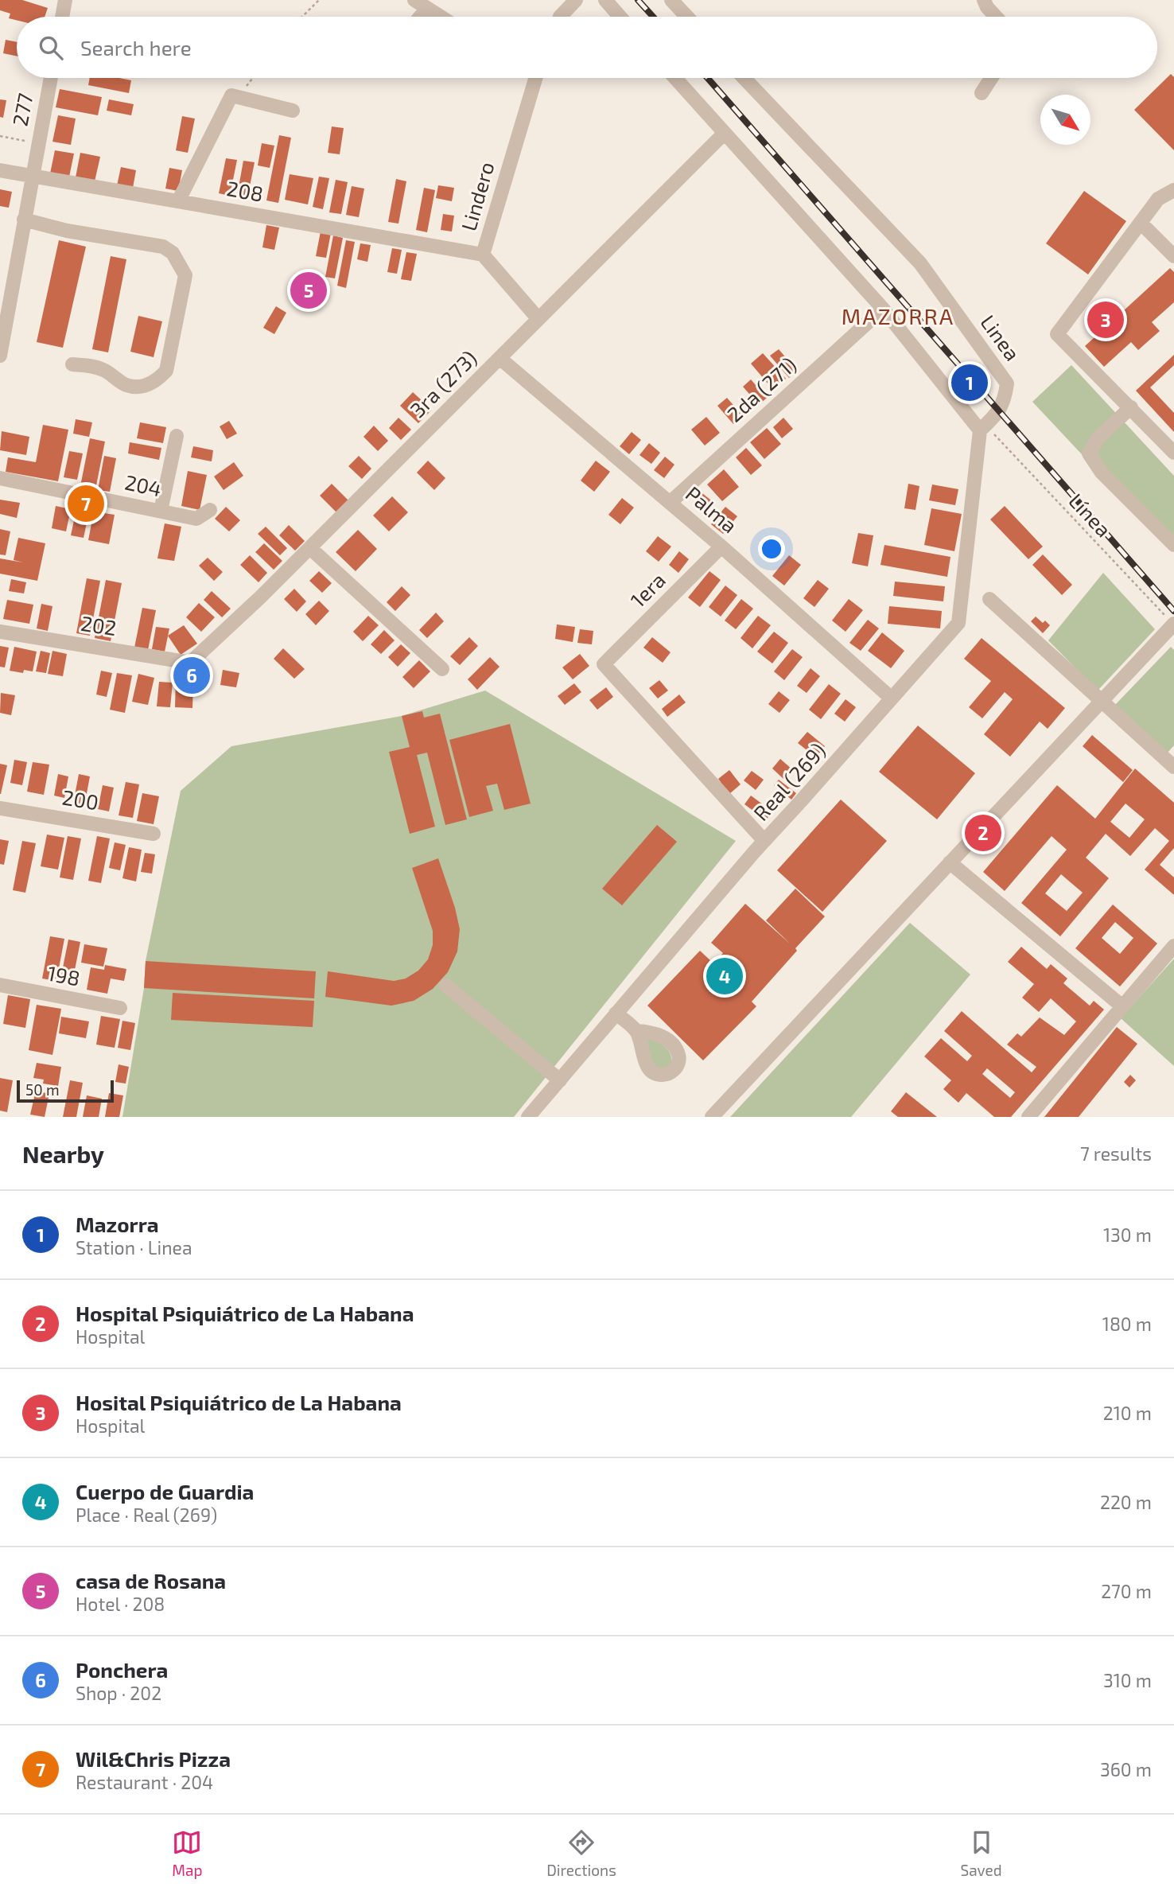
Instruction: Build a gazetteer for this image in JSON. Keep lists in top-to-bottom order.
{
  "streets": {
    "street": [
      "277",
      "208",
      "Lindero",
      "Linea",
      "3ra (273)",
      "2da (271)",
      "204",
      "Palma",
      "1era",
      "202",
      "Real (269)",
      "200",
      "198"
    ],
    "path": ["Línea"]
  },
  "crossings": [
    ["277", "208"],
    ["208", "Lindero"],
    ["Lindero", "3ra (273)"],
    ["Linea", "Línea"],
    ["Linea", "Real (269)"],
    ["3ra (273)", "Palma"],
    ["3ra (273)", "202"],
    ["2da (271)", "Palma"],
    ["Palma", "1era"],
    ["Palma", "Real (269)"],
    ["Línea", "Real (269)"],
    ["1era", "Real (269)"]
  ],
  "districts": ["MAZORRA"],
  "scale_bar": "50 m",
  "north": "bottom right",
  "page": {
    "search": "Search here",
    "pins": [
      "5",
      "3",
      "1",
      "7",
      "6",
      "2",
      "4"
    ],
    "scale": "50 m",
    "heading": ["Nearby", "7 results"],
    "list": [
      {
        "mark": "1",
        "name": "Mazorra",
        "note": "Station · Linea",
        "value": "130 m"
      },
      {
        "mark": "2",
        "name": "Hospital Psiquiátrico de La Habana",
        "note": "Hospital",
        "value": "180 m"
      },
      {
        "mark": "3",
        "name": "Hosital Psiquiátrico de La Habana",
        "note": "Hospital",
        "value": "210 m"
      },
      {
        "mark": "4",
        "name": "Cuerpo de Guardia",
        "note": "Place · Real (269)",
        "value": "220 m"
      },
      {
        "mark": "5",
        "name": "casa de Rosana",
        "note": "Hotel · 208",
        "value": "270 m"
      },
      {
        "mark": "6",
        "name": "Ponchera",
        "note": "Shop · 202",
        "value": "310 m"
      },
      {
        "mark": "7",
        "name": "Wil&Chris Pizza",
        "note": "Restaurant · 204",
        "value": "360 m"
      }
    ],
    "nav": ["Map", "Directions", "Saved"]
  }
}
